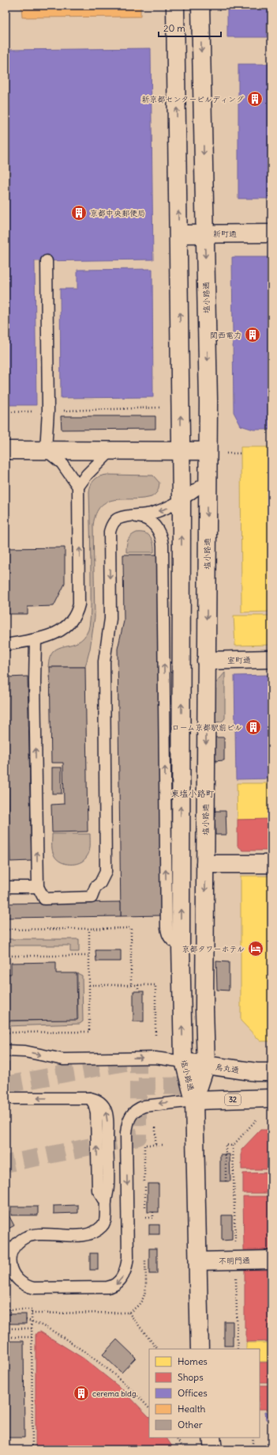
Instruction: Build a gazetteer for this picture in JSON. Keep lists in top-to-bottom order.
{
  "streets": {
    "street": [
      "新町通",
      "塩小路通",
      "室町通",
      "烏丸通",
      "32",
      "不明門通"
    ]
  },
  "crossings": [
    ["新町通", "塩小路通"],
    ["塩小路通", "室町通"],
    ["塩小路通", "烏丸通"],
    ["塩小路通", "32"],
    ["塩小路通", "不明門通"]
  ],
  "districts": ["東塩小路町"],
  "places": {
    "building": [
      "新京都センタービルディング",
      "京都中央郵便局",
      "関西電力",
      "ローム京都駅前ビル",
      "cerema bldg."
    ],
    "hotel": ["京都タワーホテル"]
  },
  "legend": [
    "Homes",
    "Shops",
    "Offices",
    "Health",
    "Other"
  ],
  "scale_bar": "20 m"
}
